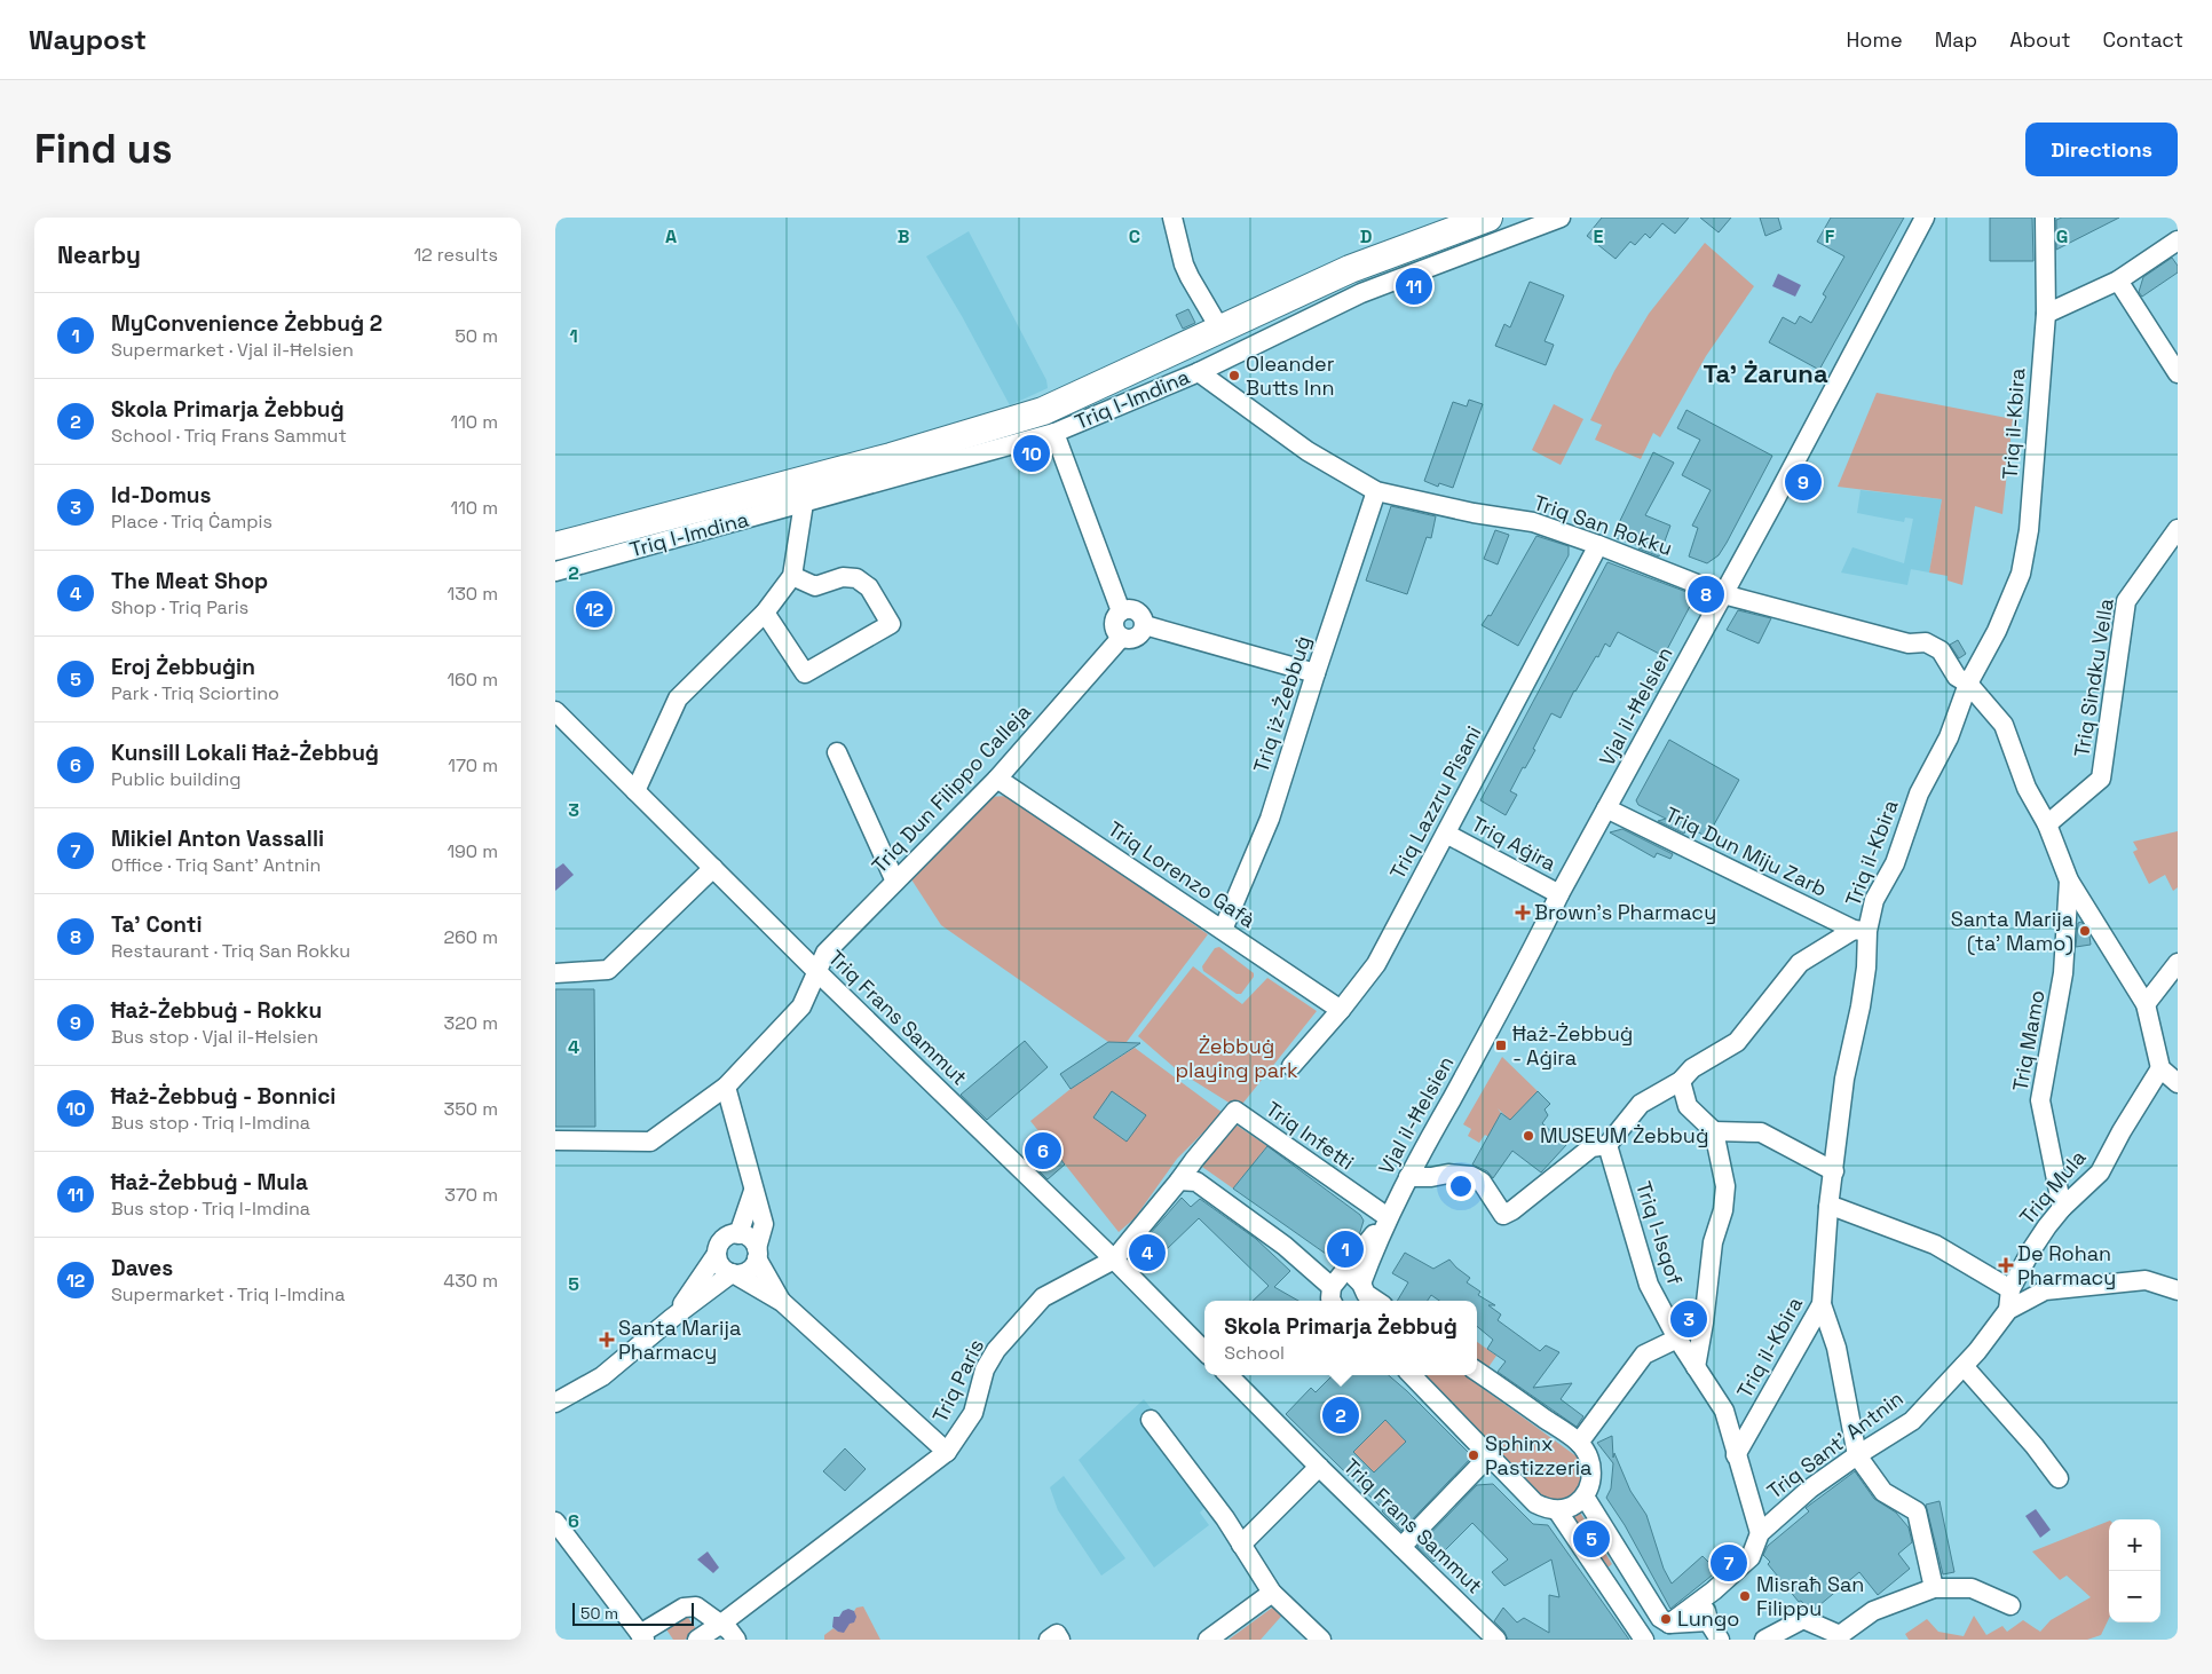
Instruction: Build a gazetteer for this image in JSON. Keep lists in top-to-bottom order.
{
  "streets": {
    "highway": ["Triq l-Imdina"],
    "street": [
      "Triq il-Kbira",
      "Triq San Rokku",
      "Triq Sindku Vella",
      "Triq iż-Żebbuġ",
      "Vjal il-Ħelsien",
      "Triq Dun Filippo Calleja",
      "Triq Lazzru Pisani",
      "Triq Aġira",
      "Triq Dun Miju Zarb",
      "Triq Lorenzo Gafà",
      "Triq Frans Sammut",
      "Triq Mamo",
      "Triq Infetti",
      "Triq Mula",
      "Triq l-Isqof",
      "Triq Paris",
      "Triq Sant' Antnin"
    ]
  },
  "crossings": [
    ["Triq l-Imdina", "Triq San Rokku"],
    ["Triq il-Kbira", "Triq San Rokku"],
    ["Triq il-Kbira", "Triq Dun Miju Zarb"],
    ["Triq il-Kbira", "Triq Mamo"],
    ["Triq il-Kbira", "Triq l-Isqof"],
    ["Triq San Rokku", "Triq iż-Żebbuġ"],
    ["Triq San Rokku", "Vjal il-Ħelsien"],
    ["Triq San Rokku", "Triq Lazzru Pisani"],
    ["Triq San Rokku", "Triq Mamo"],
    ["Triq Sindku Vella", "Triq Mamo"],
    ["Triq iż-Żebbuġ", "Triq Lorenzo Gafà"],
    ["Vjal il-Ħelsien", "Triq Aġira"],
    ["Vjal il-Ħelsien", "Triq Dun Miju Zarb"],
    ["Vjal il-Ħelsien", "Triq Infetti"],
    ["Triq Dun Filippo Calleja", "Triq Lorenzo Gafà"],
    ["Triq Dun Filippo Calleja", "Triq Frans Sammut"],
    ["Triq Lazzru Pisani", "Triq Aġira"],
    ["Triq Lazzru Pisani", "Triq Lorenzo Gafà"],
    ["Triq Frans Sammut", "Triq Paris"],
    ["Triq Mamo", "Triq Mula"],
    ["Triq Infetti", "Triq Paris"],
    ["Triq Mula", "Triq Sant' Antnin"]
  ],
  "districts": ["Ta' Żaruna"],
  "parks": ["Żebbuġ playing park"],
  "places": {
    "other": [
      "Oleander Butts Inn",
      "Santa Marija (ta' Mamo)",
      "MUSEUM Żebbuġ",
      "Sphinx Pastizzeria",
      "Misraħ San Filippu",
      "Lungo"
    ],
    "health": ["Brown’s Pharmacy", "De Rohan Pharmacy", "Santa Marija Pharmacy"],
    "transit": ["Ħaż-Żebbuġ - Aġira"]
  },
  "scale_bar": "50 m",
  "page": {
    "header": "Waypost",
    "nav": [
      "Home",
      "Map",
      "About",
      "Contact"
    ],
    "buttons": "Directions",
    "title": "Find us",
    "heading": ["Nearby", "12 results"],
    "pins": [
      "11",
      "10",
      "9",
      "8",
      "12",
      "6",
      "1",
      "4",
      "3",
      "2",
      "5",
      "7"
    ],
    "list": [
      {
        "mark": "1",
        "name": "MyConvenience Żebbuġ 2",
        "note": "Supermarket · Vjal il-Ħelsien",
        "value": "50 m"
      },
      {
        "mark": "2",
        "name": "Skola Primarja Żebbuġ",
        "note": "School · Triq Frans Sammut",
        "value": "110 m"
      },
      {
        "mark": "3",
        "name": "Id-Domus",
        "note": "Place · Triq Ċampis",
        "value": "110 m"
      },
      {
        "mark": "4",
        "name": "The Meat Shop",
        "note": "Shop · Triq Paris",
        "value": "130 m"
      },
      {
        "mark": "5",
        "name": "Eroj Żebbuġin",
        "note": "Park · Triq Sciortino",
        "value": "160 m"
      },
      {
        "mark": "6",
        "name": "Kunsill Lokali Ħaż-Żebbuġ",
        "note": "Public building",
        "value": "170 m"
      },
      {
        "mark": "7",
        "name": "Mikiel Anton Vassalli",
        "note": "Office · Triq Sant' Antnin",
        "value": "190 m"
      },
      {
        "mark": "8",
        "name": "Ta' Conti",
        "note": "Restaurant · Triq San Rokku",
        "value": "260 m"
      },
      {
        "mark": "9",
        "name": "Ħaż-Żebbuġ - Rokku",
        "note": "Bus stop · Vjal il-Ħelsien",
        "value": "320 m"
      },
      {
        "mark": "10",
        "name": "Ħaż-Żebbuġ - Bonnici",
        "note": "Bus stop · Triq l-Imdina",
        "value": "350 m"
      },
      {
        "mark": "11",
        "name": "Ħaż-Żebbuġ - Mula",
        "note": "Bus stop · Triq l-Imdina",
        "value": "370 m"
      },
      {
        "mark": "12",
        "name": "Daves",
        "note": "Supermarket · Triq l-Imdina",
        "value": "430 m"
      }
    ],
    "popup": ["Skola Primarja Żebbuġ", "School"],
    "map_buttons": ["+", "−"],
    "scale": "50 m"
  },
  "grid": {
    "columns": [
      "A",
      "B",
      "C",
      "D",
      "E",
      "F",
      "G"
    ],
    "rows": [
      "1",
      "2",
      "3",
      "4",
      "5",
      "6"
    ]
  }
}
